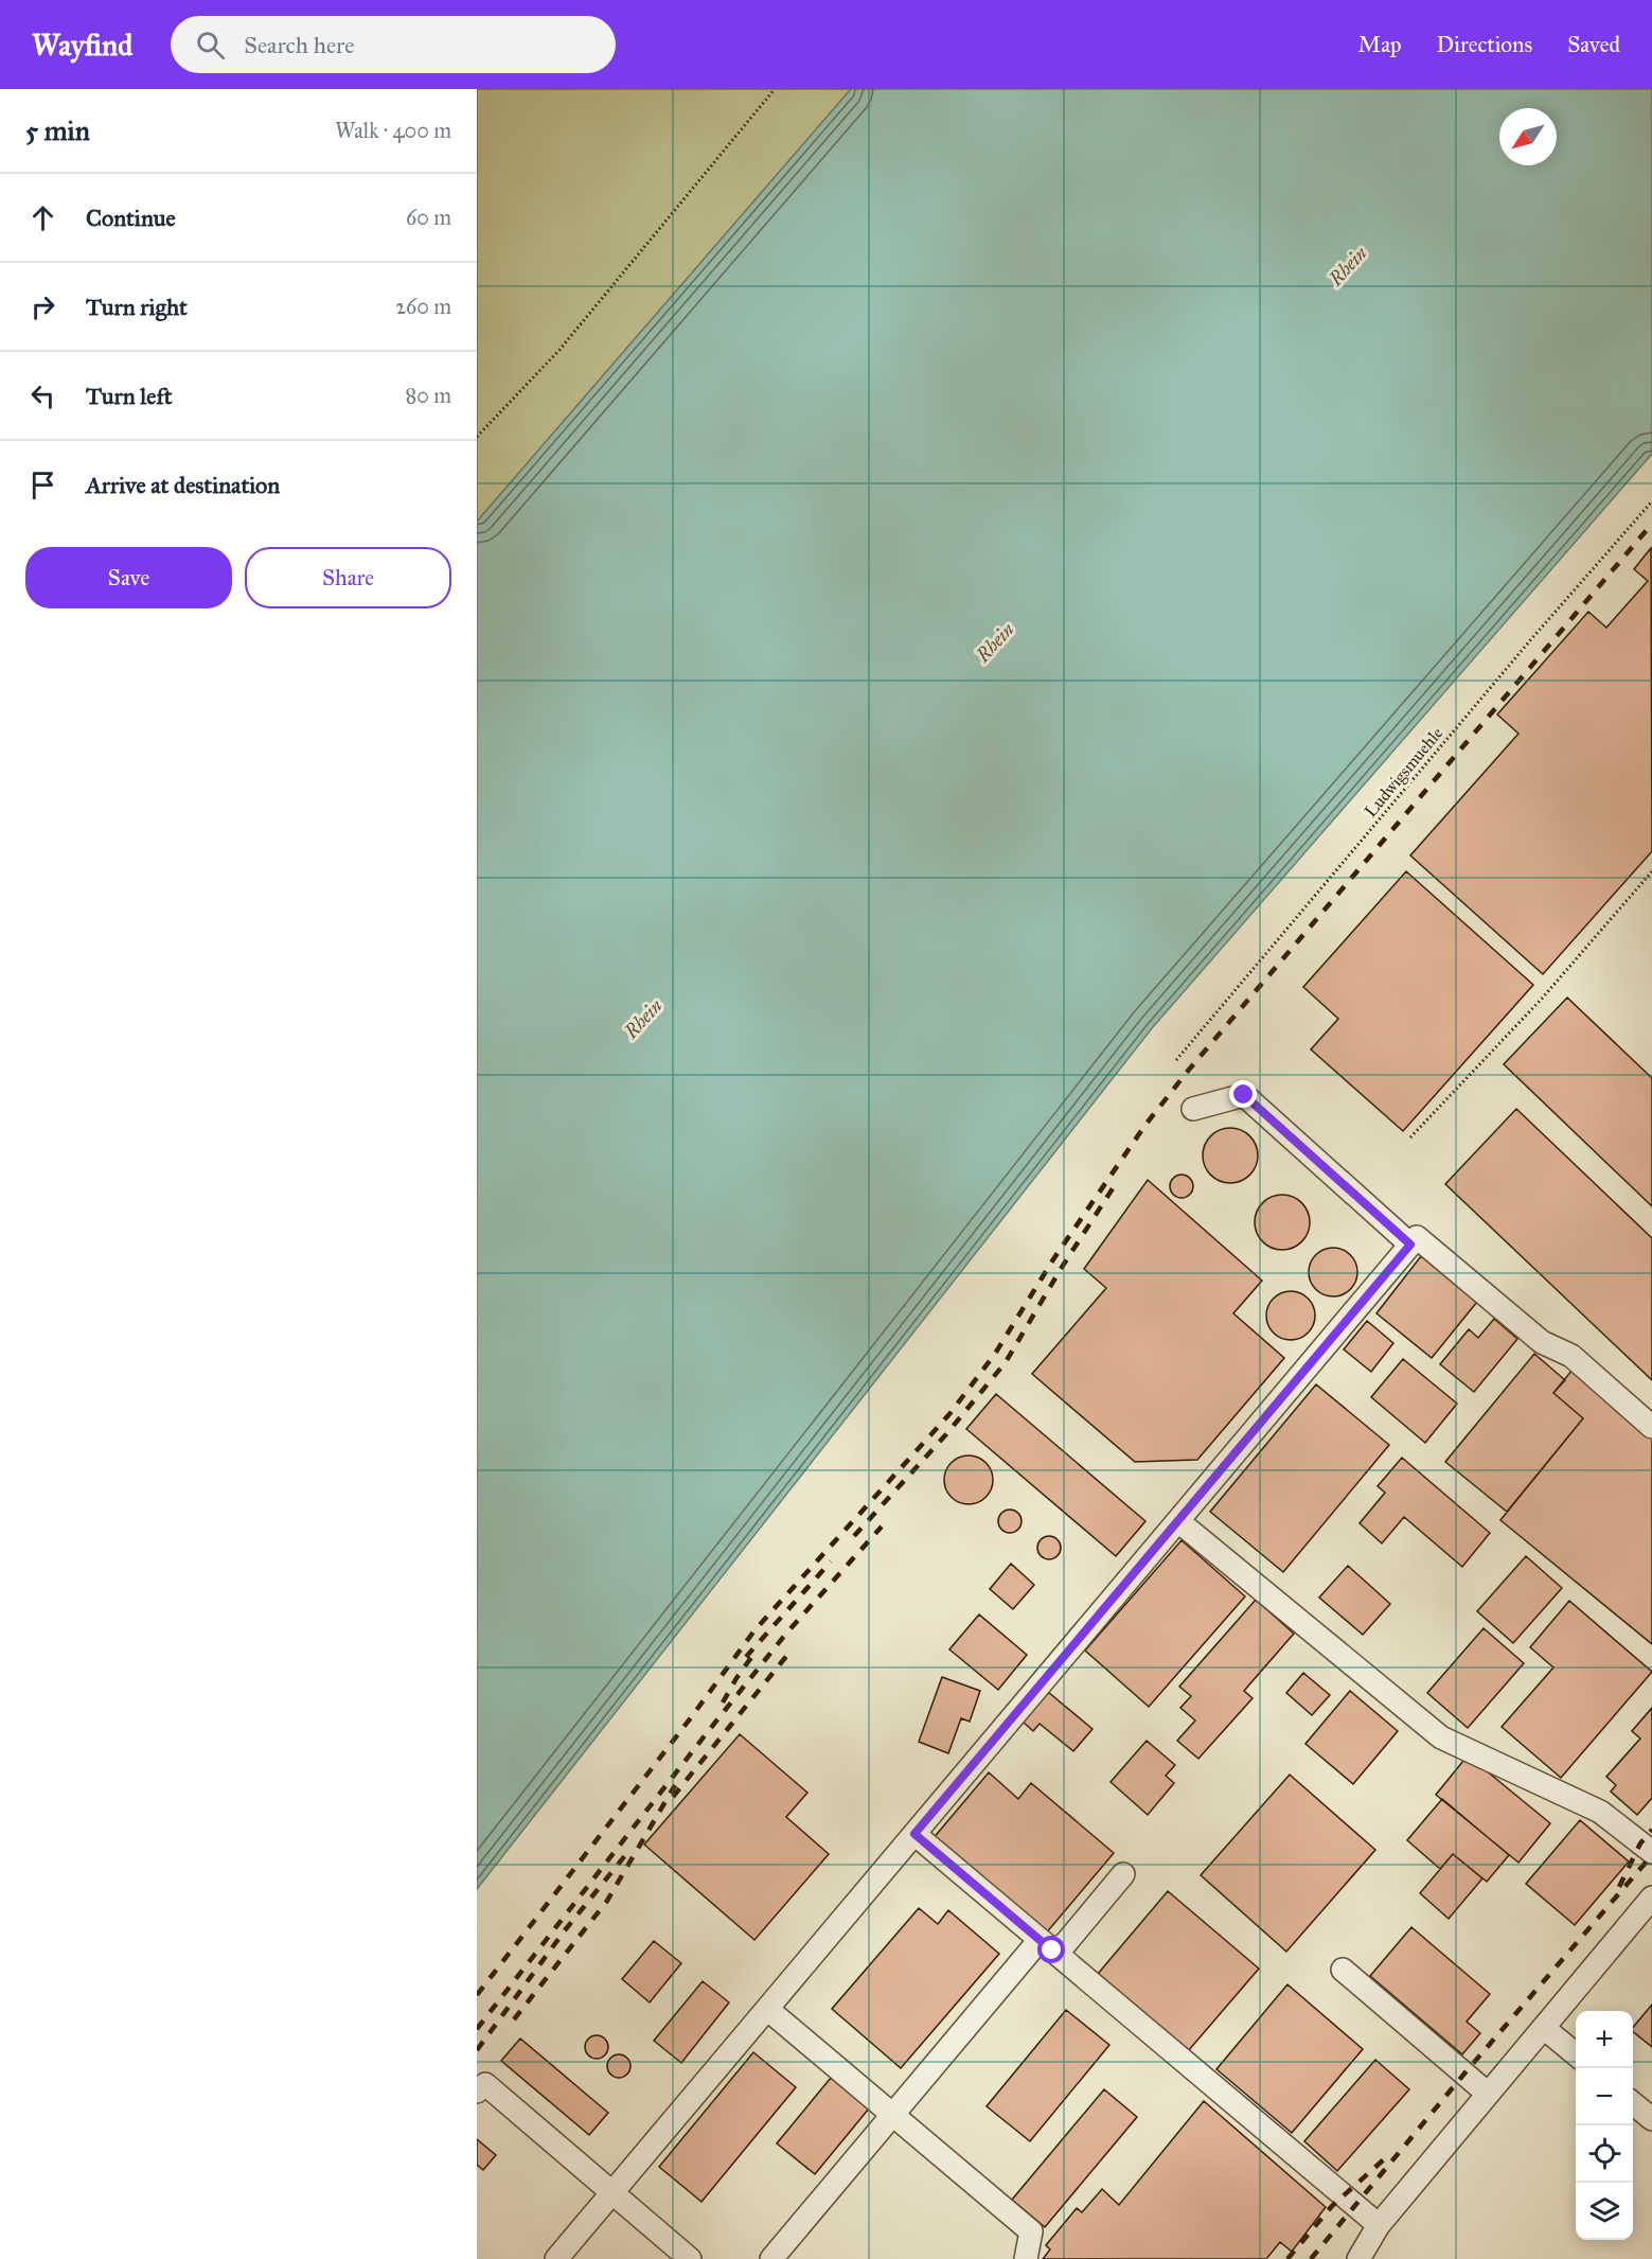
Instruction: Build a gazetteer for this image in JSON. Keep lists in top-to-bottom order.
{
  "streets": {
    "path": ["Ludwigsmuehle"]
  },
  "water": ["Rhein"],
  "north": "bottom left",
  "page": {
    "header": "Wayfind",
    "search": "Search here",
    "nav": ["Map", "Directions", "Saved"],
    "heading": ["5 min", "Walk · 400 m"],
    "list": [
      ["Continue", "60 m"],
      ["Turn right", "260 m"],
      ["Turn left", "80 m"],
      "Arrive at destination"
    ],
    "buttons": ["Save", "Share"],
    "map_buttons": ["+", "−"]
  }
}
